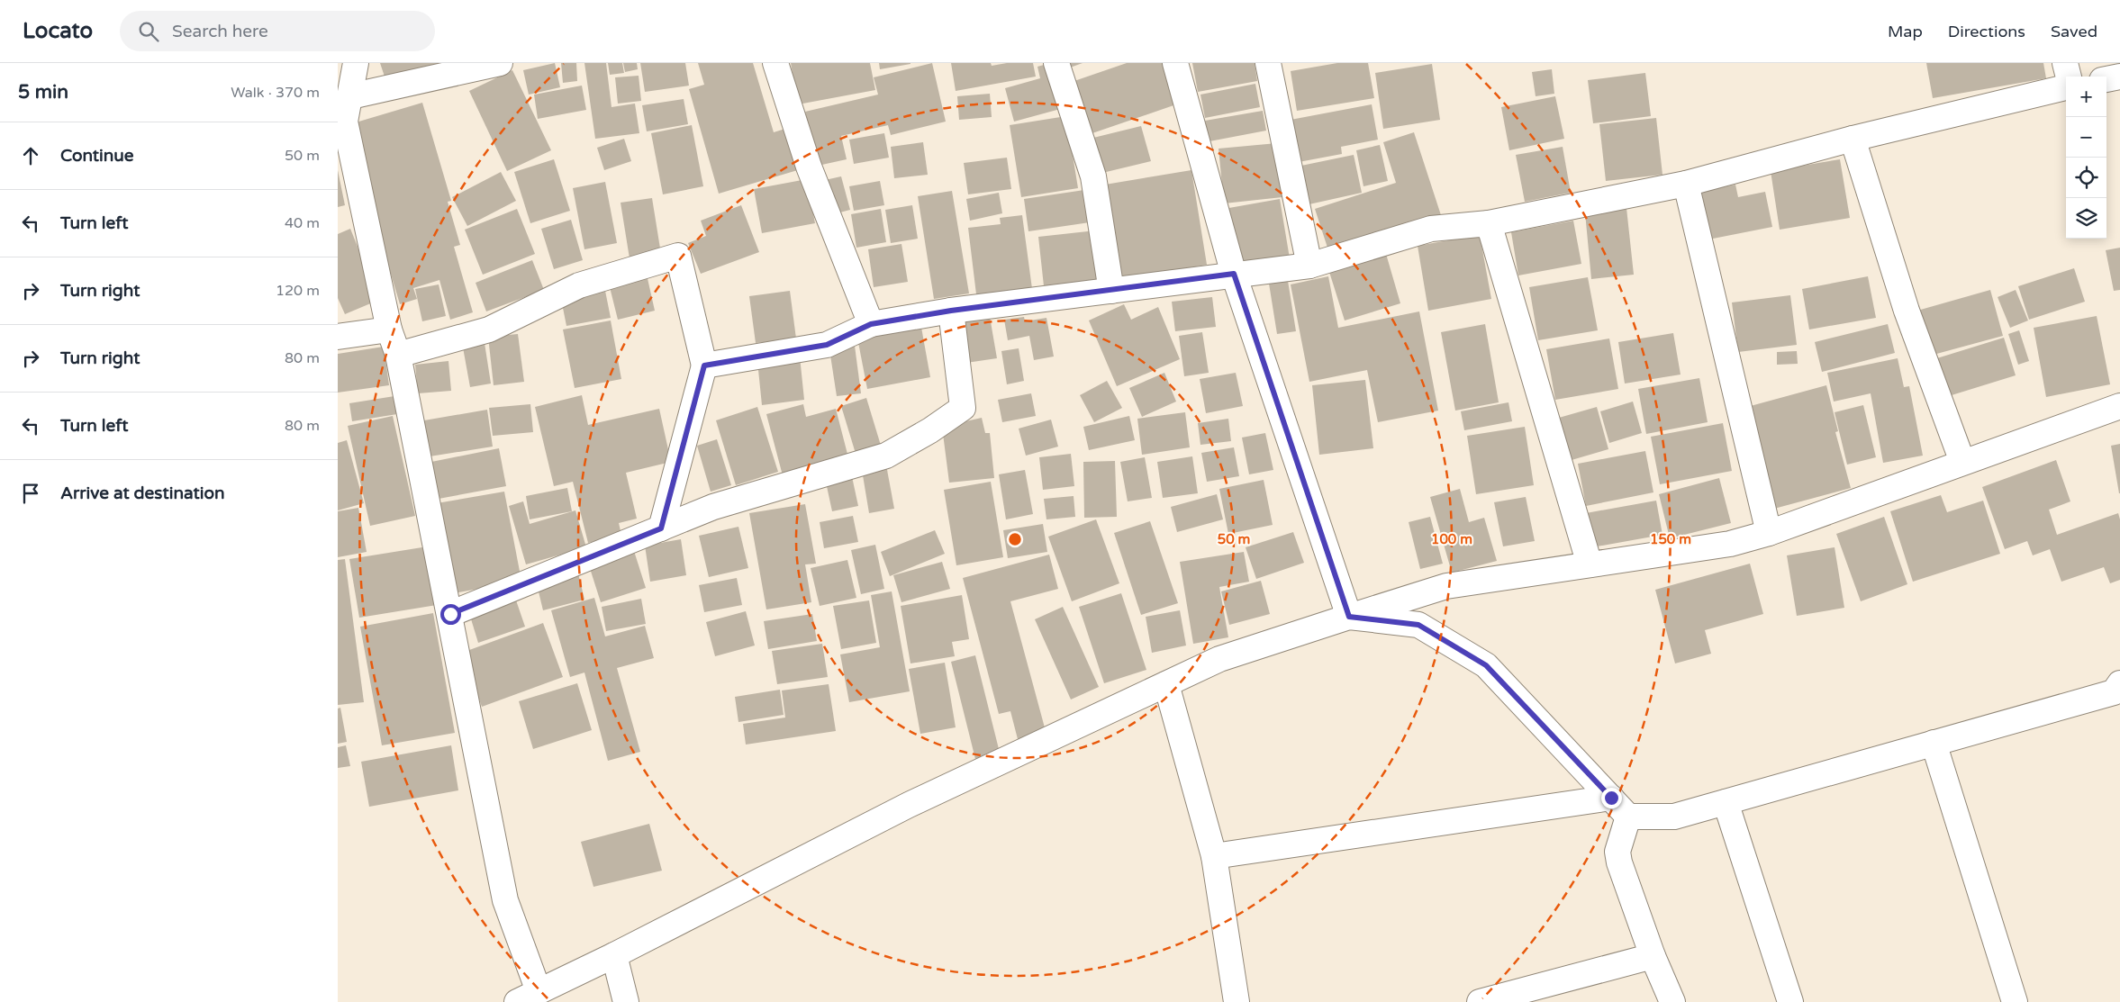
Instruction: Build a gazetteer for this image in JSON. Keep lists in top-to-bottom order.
{
  "page": {
    "header": "Locato",
    "search": "Search here",
    "nav": ["Map", "Directions", "Saved"],
    "heading": ["5 min", "Walk · 370 m"],
    "map_buttons": ["+", "−"],
    "list": [
      ["Continue", "50 m"],
      ["Turn left", "40 m"],
      ["Turn right", "120 m"],
      ["Turn right", "80 m"],
      ["Turn left", "80 m"],
      "Arrive at destination"
    ]
  },
  "rings": ["50 m", "100 m", "150 m"]
}
